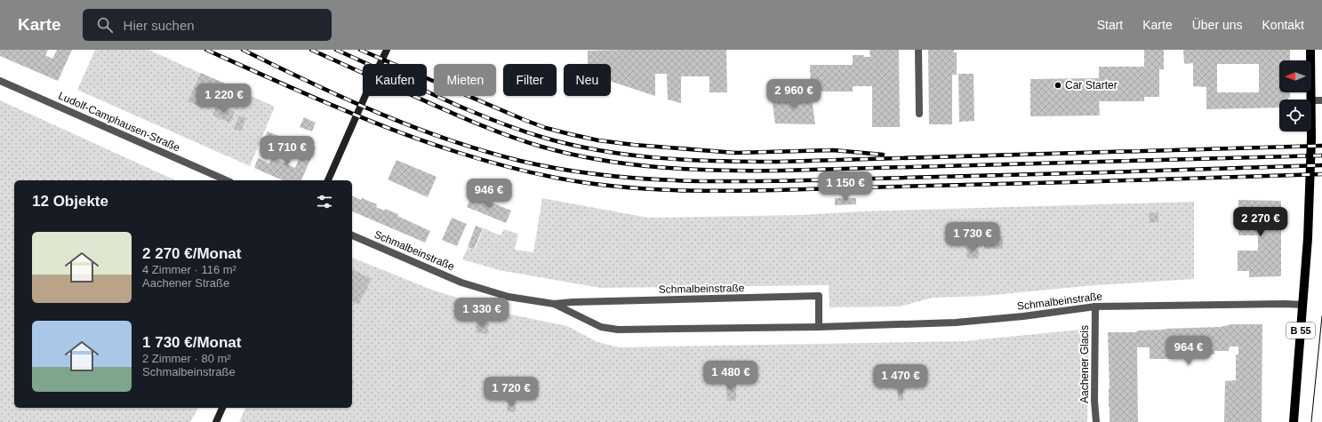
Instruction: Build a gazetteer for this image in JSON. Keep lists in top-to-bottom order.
{
  "streets": {
    "main road": ["B 55"],
    "street": ["Ludolf-Camphausen-Straße", "Schmalbeinstraße", "Aachener Glacis"]
  },
  "crossings": [
    ["Schmalbeinstraße", "B 55"],
    ["Schmalbeinstraße", "Aachener Glacis"]
  ],
  "places": ["Car Starter"],
  "north": "left",
  "page": {
    "header": "Karte",
    "search": "Hier suchen",
    "nav": [
      "Start",
      "Karte",
      "Über uns",
      "Kontakt"
    ],
    "chip": [
      "Kaufen",
      "Mieten",
      "Filter",
      "Neu"
    ],
    "price": [
      "2 960 €",
      "1 220 €",
      "1 710 €",
      "1 150 €",
      "946 €",
      "2 270 €",
      "1 730 €",
      "1 330 €",
      "964 €",
      "1 480 €",
      "1 470 €",
      "1 720 €"
    ],
    "heading": "12 Objekte",
    "list": [
      {
        "name": "2 270 €/Monat",
        "note": "4 Zimmer · 116 m² · Aachener Straße"
      },
      {
        "name": "1 730 €/Monat",
        "note": "2 Zimmer · 80 m² · Schmalbeinstraße"
      }
    ]
  }
}
